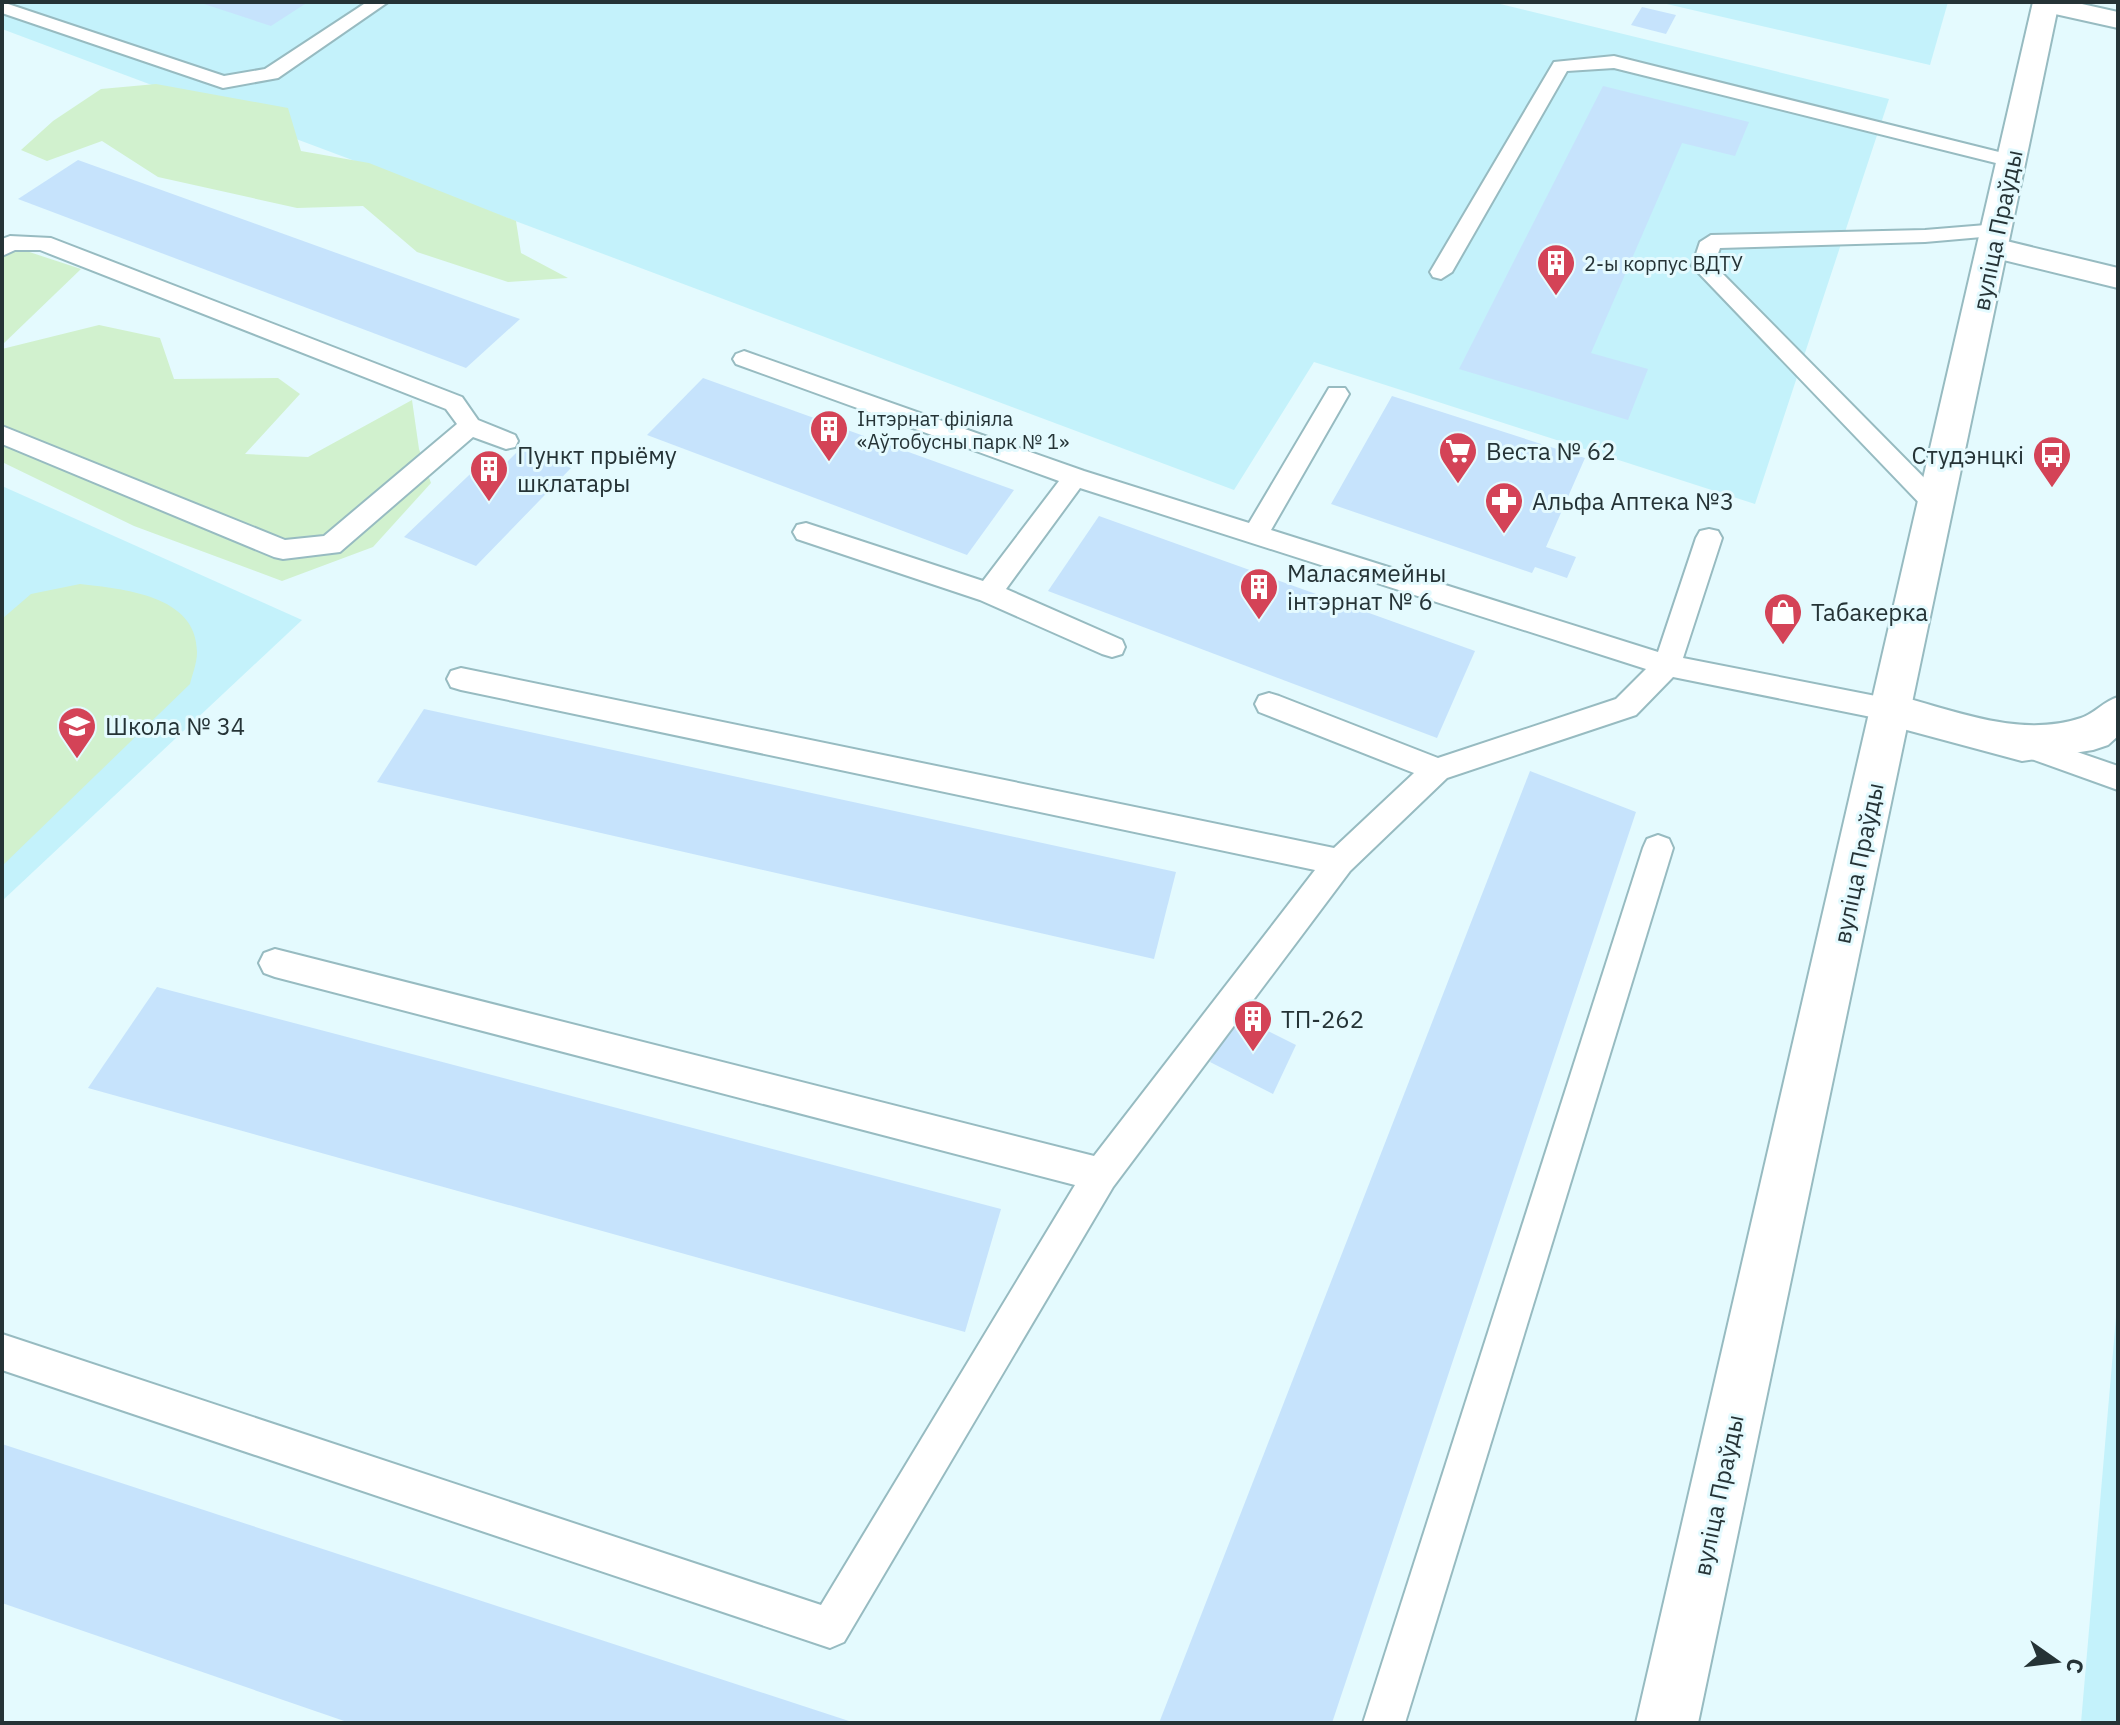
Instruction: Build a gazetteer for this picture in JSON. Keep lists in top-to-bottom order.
{
  "streets": {
    "main road": ["вуліца Праўды"]
  },
  "places": {
    "building": [
      "2-ы корпус ВДТУ",
      "Інтэрнат філіяла «Аўтобусны парк № 1»",
      "Пункт прыёму шклатары",
      "Маласямейны інтэрнат № 6",
      "ТП-262"
    ],
    "supermarket": ["Веста № 62"],
    "bus stop": ["Студэнцкі"],
    "pharmacy": ["Альфа Аптека №3"],
    "shop": ["Табакерка"],
    "school or university": ["Школа № 34"]
  },
  "north": "right"
}
